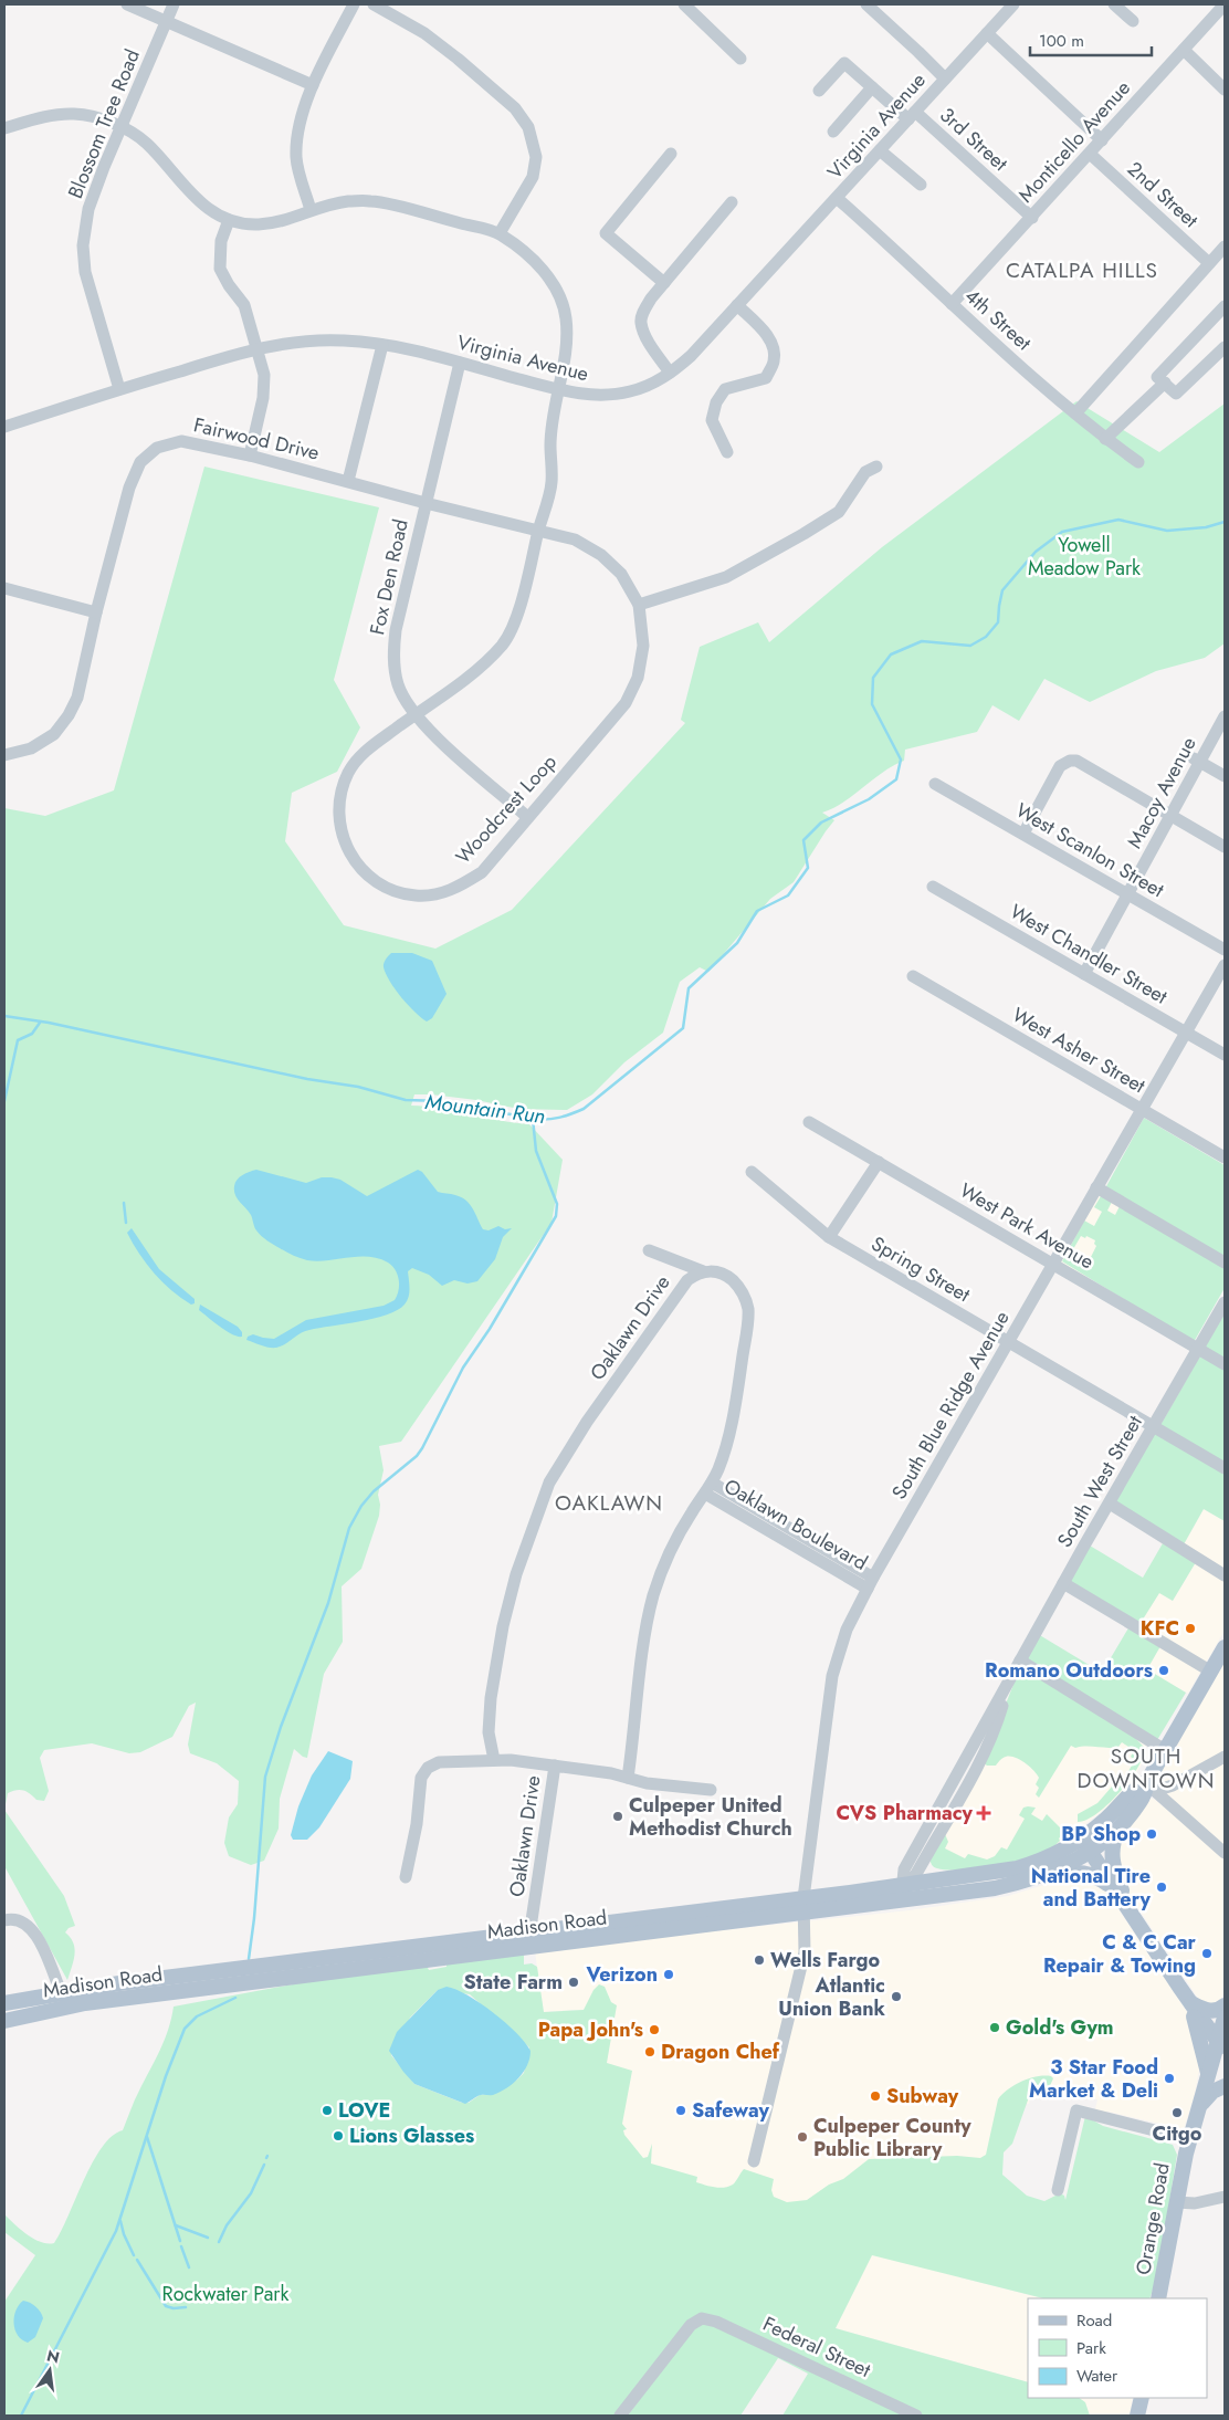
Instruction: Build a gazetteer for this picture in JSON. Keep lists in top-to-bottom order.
{
  "streets": {
    "main road": ["Madison Road", "Orange Road"],
    "street": [
      "Blossom Tree Road",
      "Virginia Avenue",
      "3rd Street",
      "Monticello Avenue",
      "2nd Street",
      "4th Street",
      "Fairwood Drive",
      "Fox Den Road",
      "Macoy Avenue",
      "Woodcrest Loop",
      "West Scanlon Street",
      "West Chandler Street",
      "West Asher Street",
      "West Park Avenue",
      "Spring Street",
      "Oaklawn Drive",
      "South Blue Ridge Avenue",
      "South West Street",
      "Oaklawn Boulevard",
      "Federal Street"
    ]
  },
  "crossings": [
    ["Blossom Tree Road", "Virginia Avenue"],
    ["Virginia Avenue", "3rd Street"],
    ["Virginia Avenue", "4th Street"],
    ["Virginia Avenue", "Fox Den Road"],
    ["3rd Street", "Monticello Avenue"],
    ["Monticello Avenue", "2nd Street"],
    ["Monticello Avenue", "4th Street"],
    ["Fairwood Drive", "Fox Den Road"],
    ["Fairwood Drive", "Woodcrest Loop"],
    ["Fox Den Road", "Woodcrest Loop"],
    ["Macoy Avenue", "West Scanlon Street"],
    ["Macoy Avenue", "West Chandler Street"],
    ["West Chandler Street", "South Blue Ridge Avenue"],
    ["West Asher Street", "South Blue Ridge Avenue"],
    ["West Park Avenue", "South Blue Ridge Avenue"],
    ["West Park Avenue", "South West Street"],
    ["Spring Street", "South Blue Ridge Avenue"],
    ["Spring Street", "South West Street"],
    ["Oaklawn Drive", "Madison Road"],
    ["South Blue Ridge Avenue", "Oaklawn Boulevard"],
    ["South Blue Ridge Avenue", "Madison Road"],
    ["South West Street", "Madison Road"]
  ],
  "districts": ["CATALPA HILLS", "OAKLAWN", "SOUTH DOWNTOWN"],
  "water": ["Mountain Run"],
  "parks": ["Yowell Meadow Park", "Rockwater Park"],
  "places": {
    "other": [
      "KFC",
      "Romano Outdoors",
      "Culpeper United Methodist Church",
      "BP Shop",
      "National Tire and Battery",
      "C & C Car Repair & Towing",
      "Wells Fargo",
      "Verizon",
      "State Farm",
      "Atlantic Union Bank",
      "Gold's Gym",
      "Papa John's",
      "Dragon Chef",
      "3 Star Food Market & Deli",
      "Subway",
      "LOVE",
      "Safeway",
      "Citgo",
      "Lions Glasses",
      "Culpeper County Public Library"
    ],
    "health": ["CVS Pharmacy"]
  },
  "legend": ["Road", "Park", "Water"],
  "scale_bar": "100 m",
  "north": "top"
}
